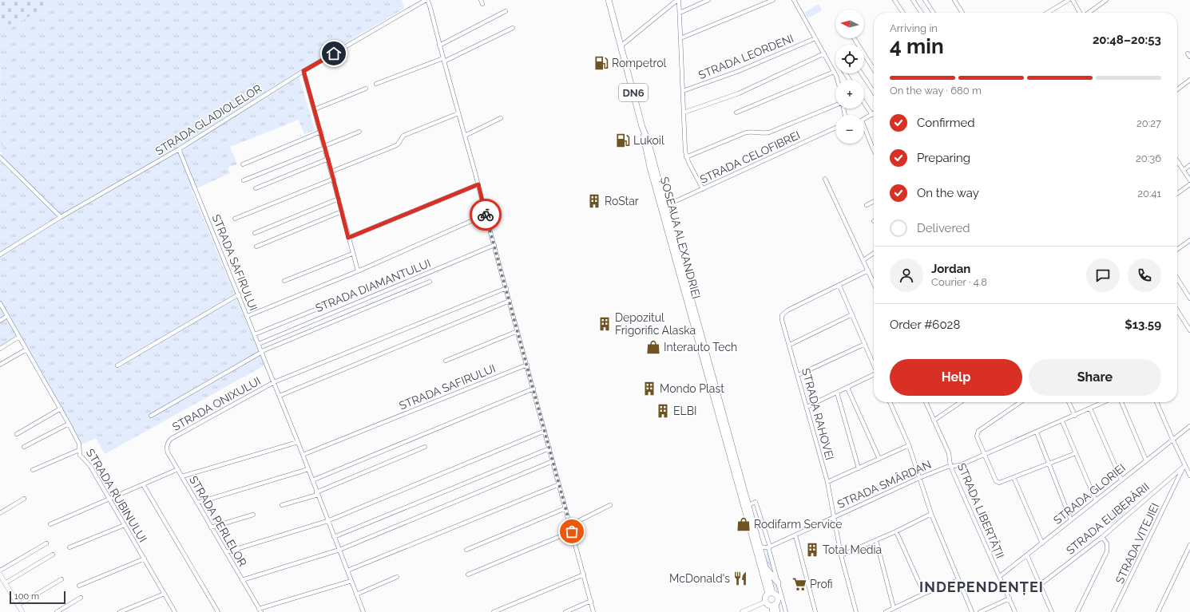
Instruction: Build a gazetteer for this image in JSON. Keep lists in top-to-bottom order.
{
  "streets": {
    "main road": ["DN6", "ȘOSEAUA ALEXANDRIEI"],
    "street": [
      "STRADA LEORDENI",
      "STRADA GLADIOLELOR",
      "STRADA CELOFIBREI",
      "STRADA SAFIRULUI",
      "STRADA DIAMANTULUI",
      "STRADA ONIXULUI",
      "STRADA RAHOVEI",
      "STRADA SMÂRDAN",
      "STRADA GLORIEI",
      "STRADA RUBINULUI",
      "STRADA LIBERTĂȚII",
      "STRADA ELIBERĂRII",
      "STRADA PERLELOR",
      "STRADA VITEJIEI"
    ]
  },
  "crossings": [
    ["STRADA LEORDENI", "STRADA CELOFIBREI"],
    ["DN6", "ȘOSEAUA ALEXANDRIEI"],
    ["STRADA GLADIOLELOR", "STRADA SAFIRULUI"],
    ["STRADA CELOFIBREI", "ȘOSEAUA ALEXANDRIEI"],
    ["STRADA SAFIRULUI", "STRADA DIAMANTULUI"],
    ["STRADA SAFIRULUI", "STRADA ONIXULUI"],
    ["STRADA ONIXULUI", "STRADA PERLELOR"],
    ["STRADA RAHOVEI", "STRADA SMÂRDAN"],
    ["STRADA SMÂRDAN", "STRADA LIBERTĂȚII"],
    ["STRADA GLORIEI", "STRADA LIBERTĂȚII"],
    ["STRADA ELIBERĂRII", "STRADA VITEJIEI"]
  ],
  "districts": ["INDEPENDENȚEI"],
  "places": {
    "fuel station": ["Rompetrol", "Lukoil"],
    "building": [
      "RoStar",
      "Depozitul Frigorific Alaska",
      "Mondo Plast",
      "ELBI",
      "Total Media"
    ],
    "shop": ["Interauto Tech", "Rodifarm Service"],
    "restaurant": ["McDonald's"],
    "supermarket": ["Profi"]
  },
  "scale_bar": "100 m",
  "north": "left",
  "page": {
    "map_buttons": ["+", "−"],
    "heading": ["4 min", "Arriving in", "20:48–20:53"],
    "panel": [
      "Jordan",
      "Courier · 4.8",
      "Order #6028",
      "$13.59"
    ],
    "bar": "On the way · 680 m",
    "list": [
      ["Confirmed", "20:27"],
      ["Preparing", "20:36"],
      ["On the way", "20:41"],
      "Delivered"
    ],
    "buttons": ["Help", "Share"],
    "scale": "100 m"
  }
}
